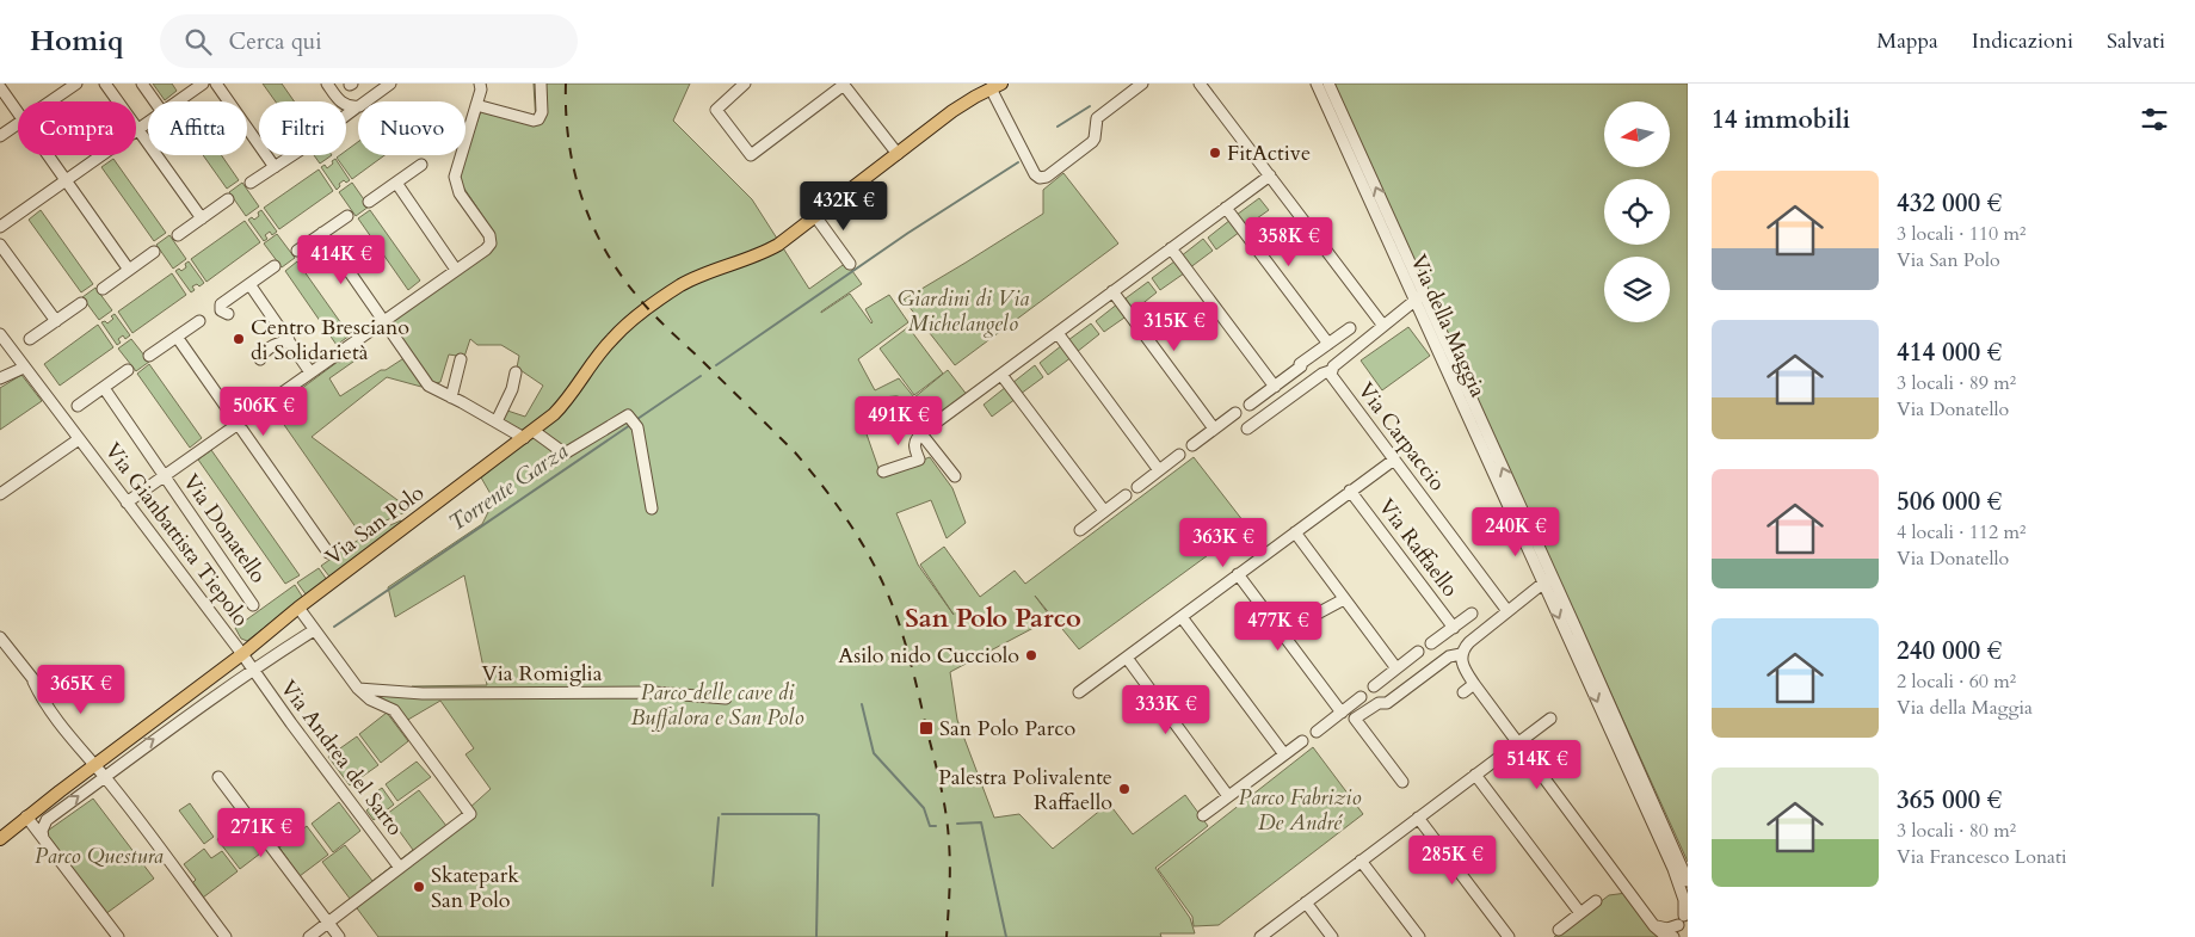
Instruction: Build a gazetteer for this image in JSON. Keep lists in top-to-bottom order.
{
  "streets": {
    "main road": ["Via San Polo"],
    "street": [
      "Via della Maggia",
      "Via Carpaccio",
      "Via Donatello",
      "Via Gianbattista Tiepolo",
      "Via Raffaello",
      "Via Romiglia",
      "Via Andrea del Sarto"
    ]
  },
  "crossings": [
    ["Via Carpaccio", "Via Raffaello"],
    ["Via San Polo", "Via Gianbattista Tiepolo"],
    ["Via Donatello", "Via Gianbattista Tiepolo"]
  ],
  "districts": ["San Polo Parco"],
  "water": ["Torrente Garza"],
  "parks": [
    "Giardini di Via Michelangelo",
    "Parco delle cave di Buffalora e San Polo",
    "Parco Fabrizio De André",
    "Parco Questura"
  ],
  "places": {
    "other": [
      "FitActive",
      "Centro Bresciano di Solidarietà",
      "Asilo nido Cucciolo",
      "Palestra Polivalente Raffaello",
      "Skatepark San Polo"
    ],
    "transit": ["San Polo Parco"]
  },
  "north": "left",
  "page": {
    "header": "Homiq",
    "search": "Cerca qui",
    "nav": ["Mappa", "Indicazioni", "Salvati"],
    "heading": "14 immobili",
    "chip": [
      "Compra",
      "Affitta",
      "Filtri",
      "Nuovo"
    ],
    "list": [
      {
        "name": "432 000 €",
        "note": "3 locali · 110 m² · Via San Polo"
      },
      {
        "name": "414 000 €",
        "note": "3 locali · 89 m² · Via Donatello"
      },
      {
        "name": "506 000 €",
        "note": "4 locali · 112 m² · Via Donatello"
      },
      {
        "name": "240 000 €",
        "note": "2 locali · 60 m² · Via della Maggia"
      },
      {
        "name": "365 000 €",
        "note": "3 locali · 80 m² · Via Francesco Lonati"
      }
    ],
    "price": [
      "432K €",
      "358K €",
      "414K €",
      "315K €",
      "506K €",
      "491K €",
      "240K €",
      "363K €",
      "477K €",
      "365K €",
      "333K €",
      "514K €",
      "271K €",
      "285K €"
    ]
  }
}
